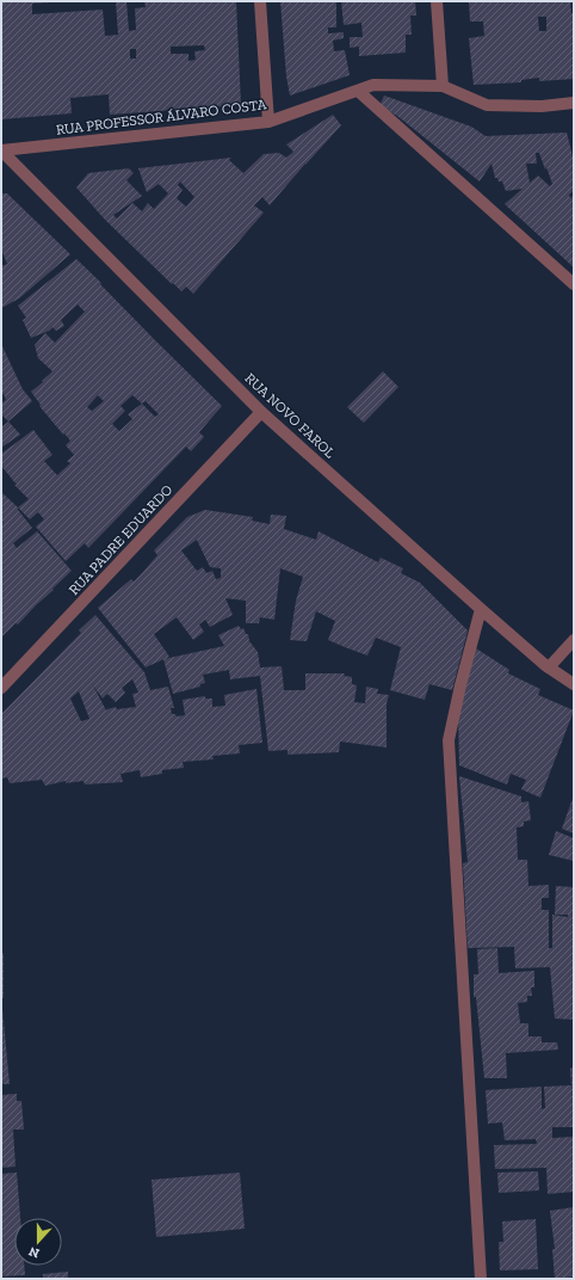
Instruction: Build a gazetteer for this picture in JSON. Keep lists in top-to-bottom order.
{
  "streets": {
    "street": ["RUA PROFESSOR ÁLVARO COSTA", "RUA NOVO FAROL", "RUA PADRE EDUARDO"]
  },
  "crossings": [
    ["RUA PROFESSOR ÁLVARO COSTA", "RUA NOVO FAROL"],
    ["RUA NOVO FAROL", "RUA PADRE EDUARDO"]
  ],
  "north": "bottom"
}
